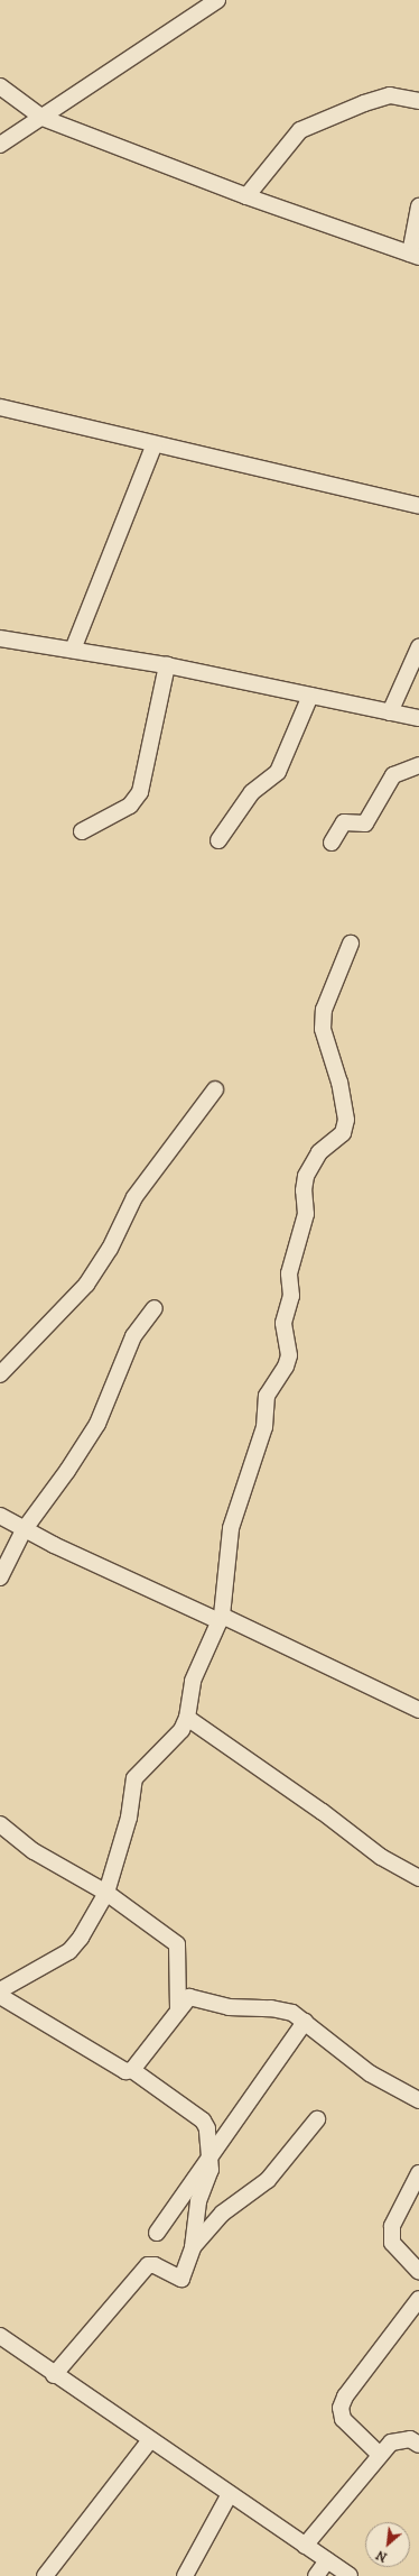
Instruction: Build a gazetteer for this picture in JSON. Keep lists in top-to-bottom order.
{
  "north": "bottom left"
}
